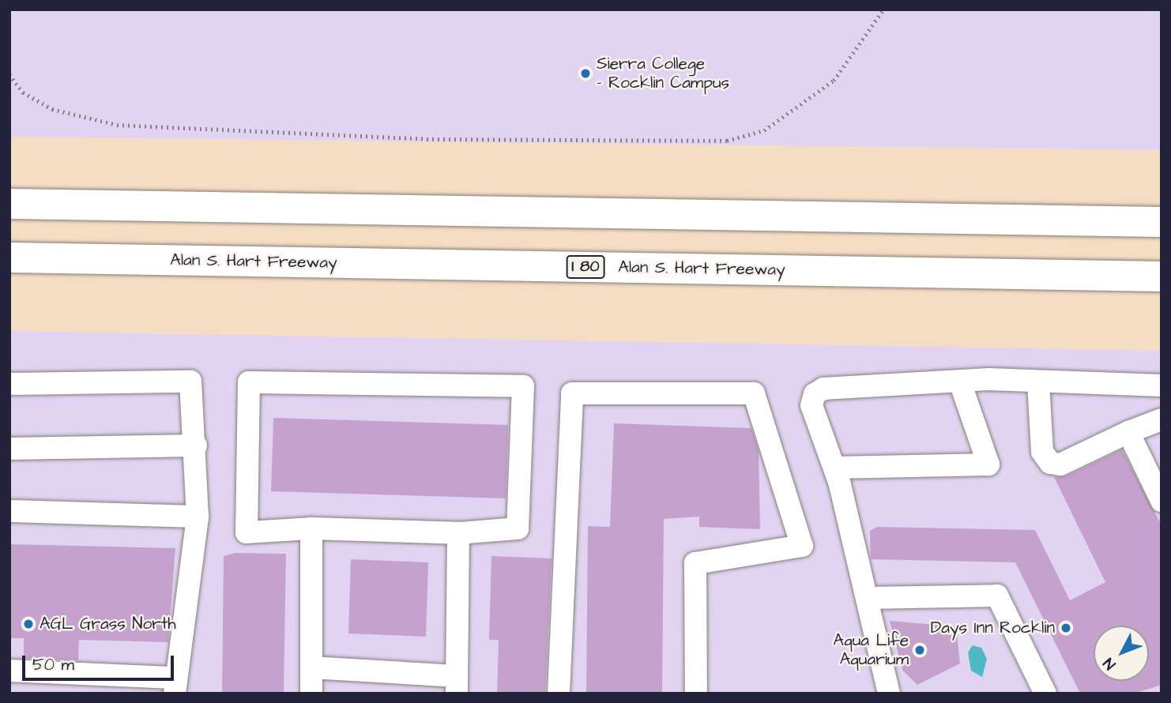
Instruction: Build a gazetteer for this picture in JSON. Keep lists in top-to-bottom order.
{
  "streets": {
    "highway": ["Alan S. Hart Freeway", "I 80"]
  },
  "places": [
    "Sierra College - Rocklin Campus",
    "AGL Grass North",
    "Days Inn Rocklin",
    "Aqua Life Aquarium"
  ],
  "scale_bar": "50 m",
  "north": "bottom left"
}
